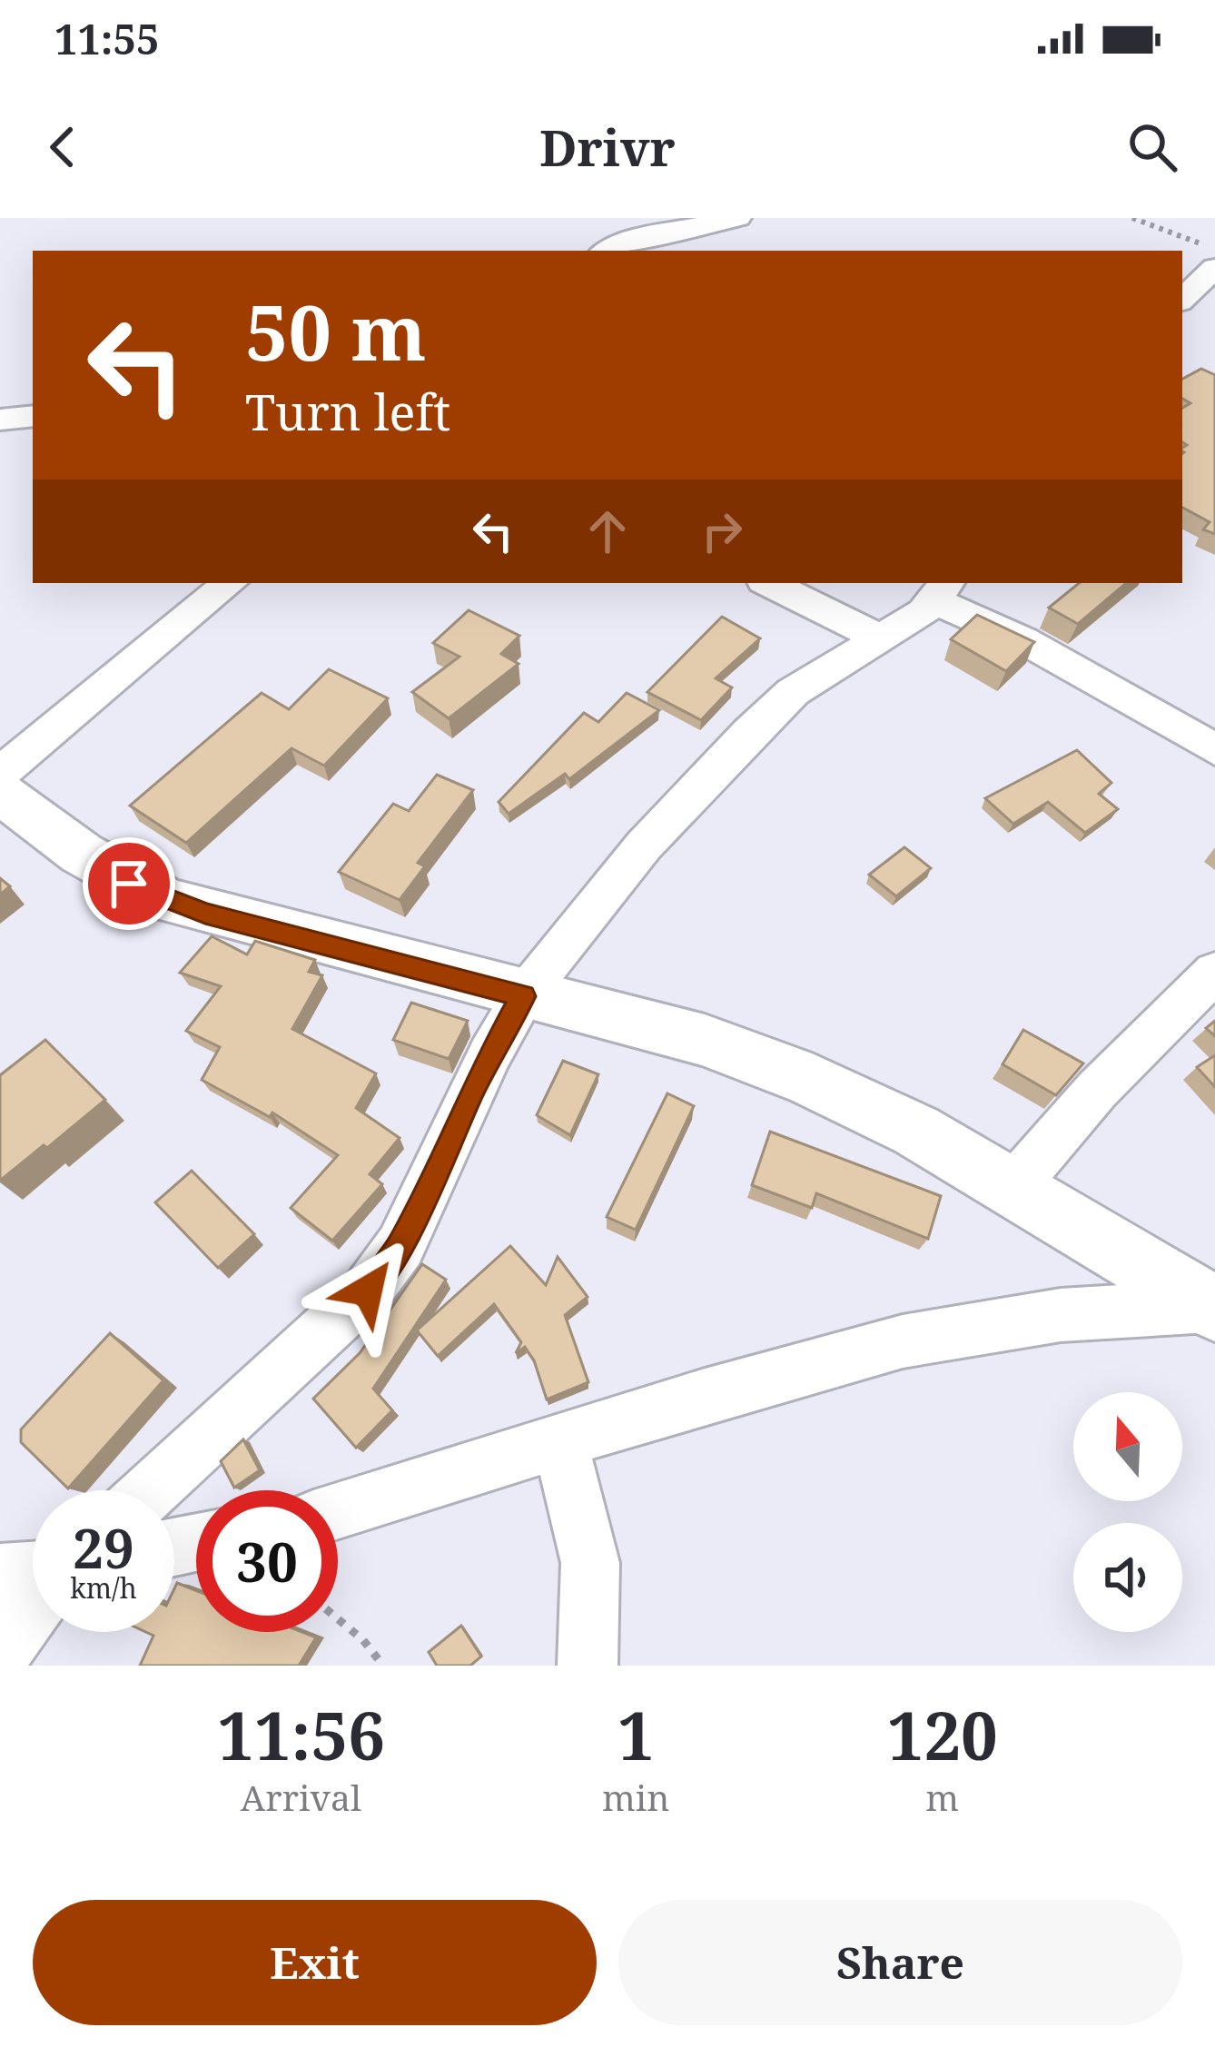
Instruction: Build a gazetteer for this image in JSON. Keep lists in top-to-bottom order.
{
  "north": "top",
  "page": {
    "status": "11:55",
    "header": "Drivr",
    "turn": ["50 m", "Turn left"],
    "speed": "29 km/h",
    "limit": "30",
    "eta": [
      "11:56",
      "Arrival",
      "1",
      "min",
      "120",
      "m"
    ],
    "buttons": ["Exit", "Share"]
  }
}
